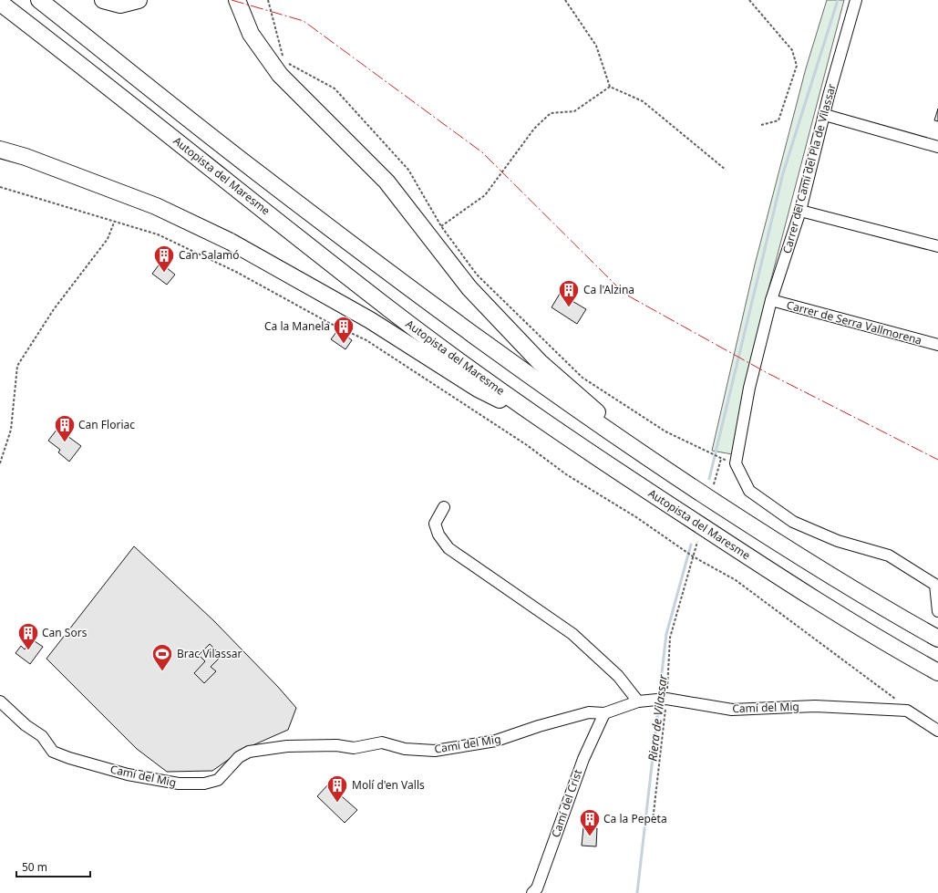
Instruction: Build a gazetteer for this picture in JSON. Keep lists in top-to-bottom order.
{
  "streets": {
    "highway": ["Autopista del Maresme"],
    "street": [
      "Carrer del Camí del Pla de Vilassar",
      "Carrer de Serra Vallmorena",
      "Camí del Mig",
      "Camí del Crist"
    ]
  },
  "crossings": [
    ["Carrer del Camí del Pla de Vilassar", "Carrer de Serra Vallmorena"],
    ["Camí del Mig", "Camí del Crist"]
  ],
  "water": ["Riera de Vilassar"],
  "places": {
    "building": [
      "Can Salamó",
      "Ca l'Alzina",
      "Ca la Manela",
      "Can Floriac",
      "Can Sors",
      "Molí d'en Valls",
      "Ca la Pepeta"
    ],
    "sports": ["Brac Vilassar"]
  },
  "scale_bar": "50 m"
}
